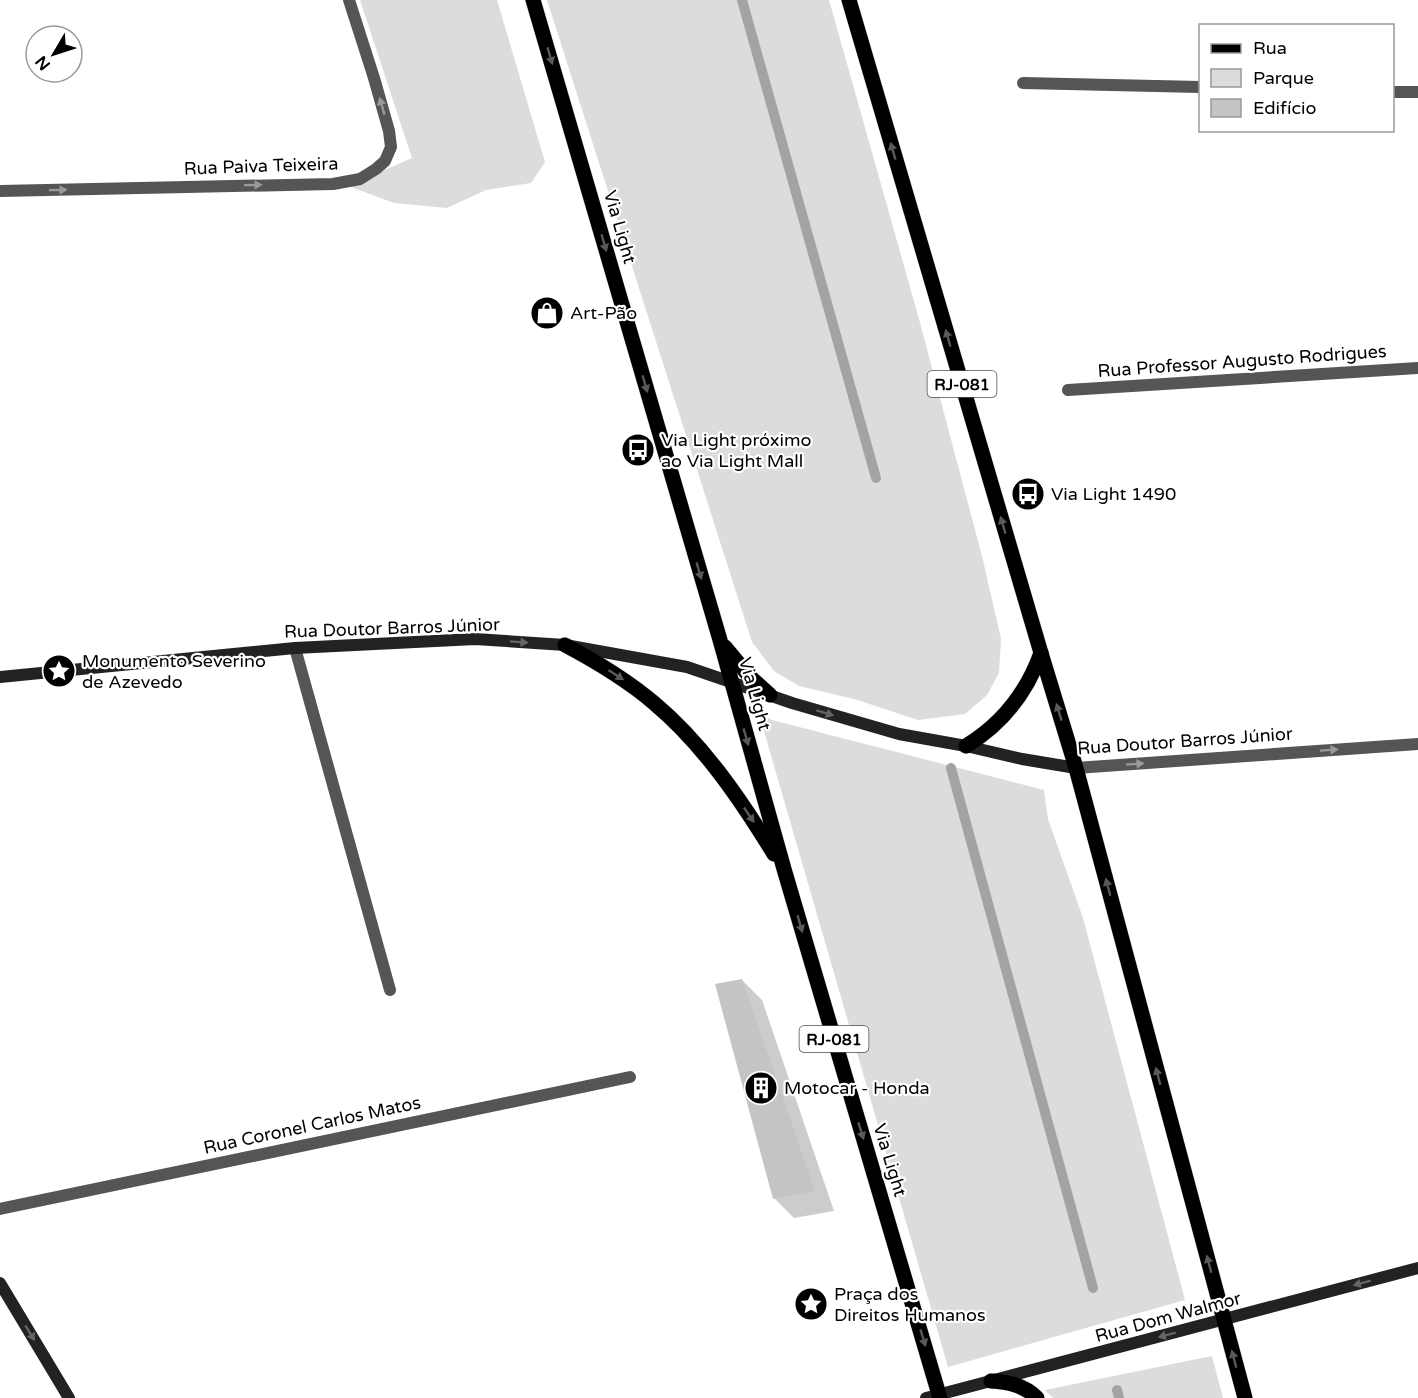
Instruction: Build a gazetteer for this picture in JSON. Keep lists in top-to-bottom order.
{
  "streets": {
    "main road": [
      "Via Light",
      "RJ-081",
      "Rua Doutor Barros Júnior",
      "Rua Dom Walmor"
    ],
    "street": ["Rua Paiva Teixeira", "Rua Professor Augusto Rodrigues", "Rua Coronel Carlos Matos"]
  },
  "crossings": [
    ["Via Light", "Rua Doutor Barros Júnior"],
    ["Via Light", "Rua Dom Walmor"],
    ["RJ-081", "Rua Doutor Barros Júnior"],
    ["RJ-081", "Rua Dom Walmor"]
  ],
  "one_way": ["Via Light", "Rua Doutor Barros Júnior", "Rua Dom Walmor"],
  "places": {
    "shop": ["Art-Pão"],
    "bus stop": ["Via Light próximo ao Via Light Mall", "Via Light 1490"],
    "place": ["Monumento Severino de Azevedo", "Praça dos Direitos Humanos"],
    "building": ["Motocar - Honda"]
  },
  "legend": ["Rua", "Parque", "Edifício"],
  "north": "bottom left"
}
